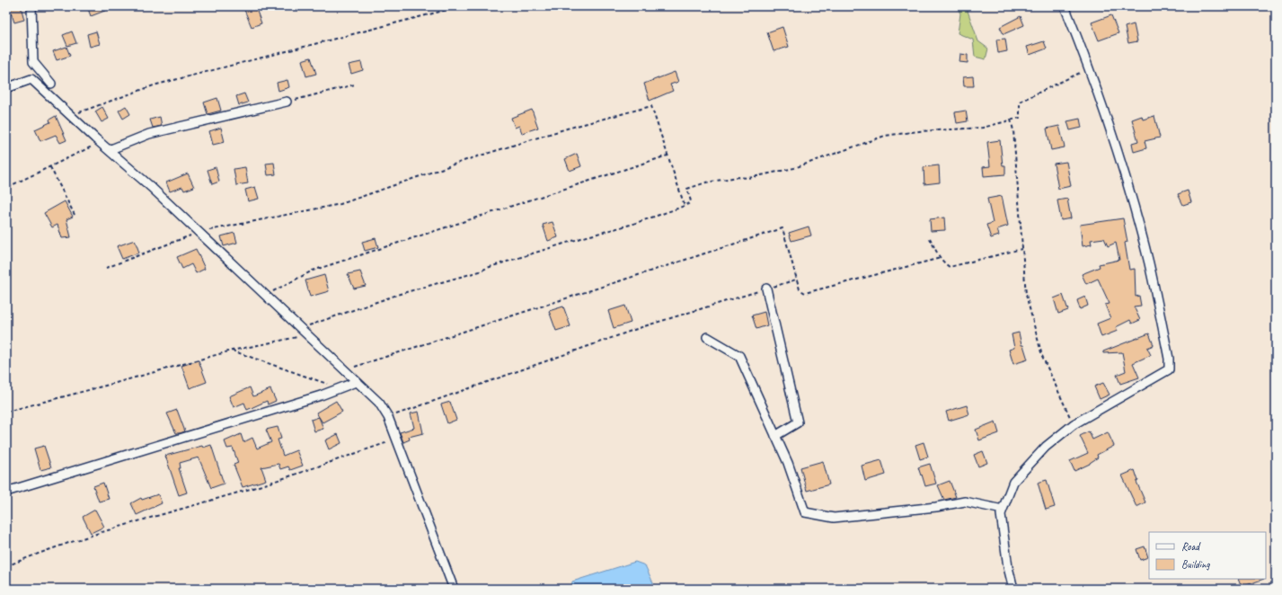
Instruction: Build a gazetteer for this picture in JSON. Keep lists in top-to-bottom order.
{
  "legend": ["Road", "Building"]
}
